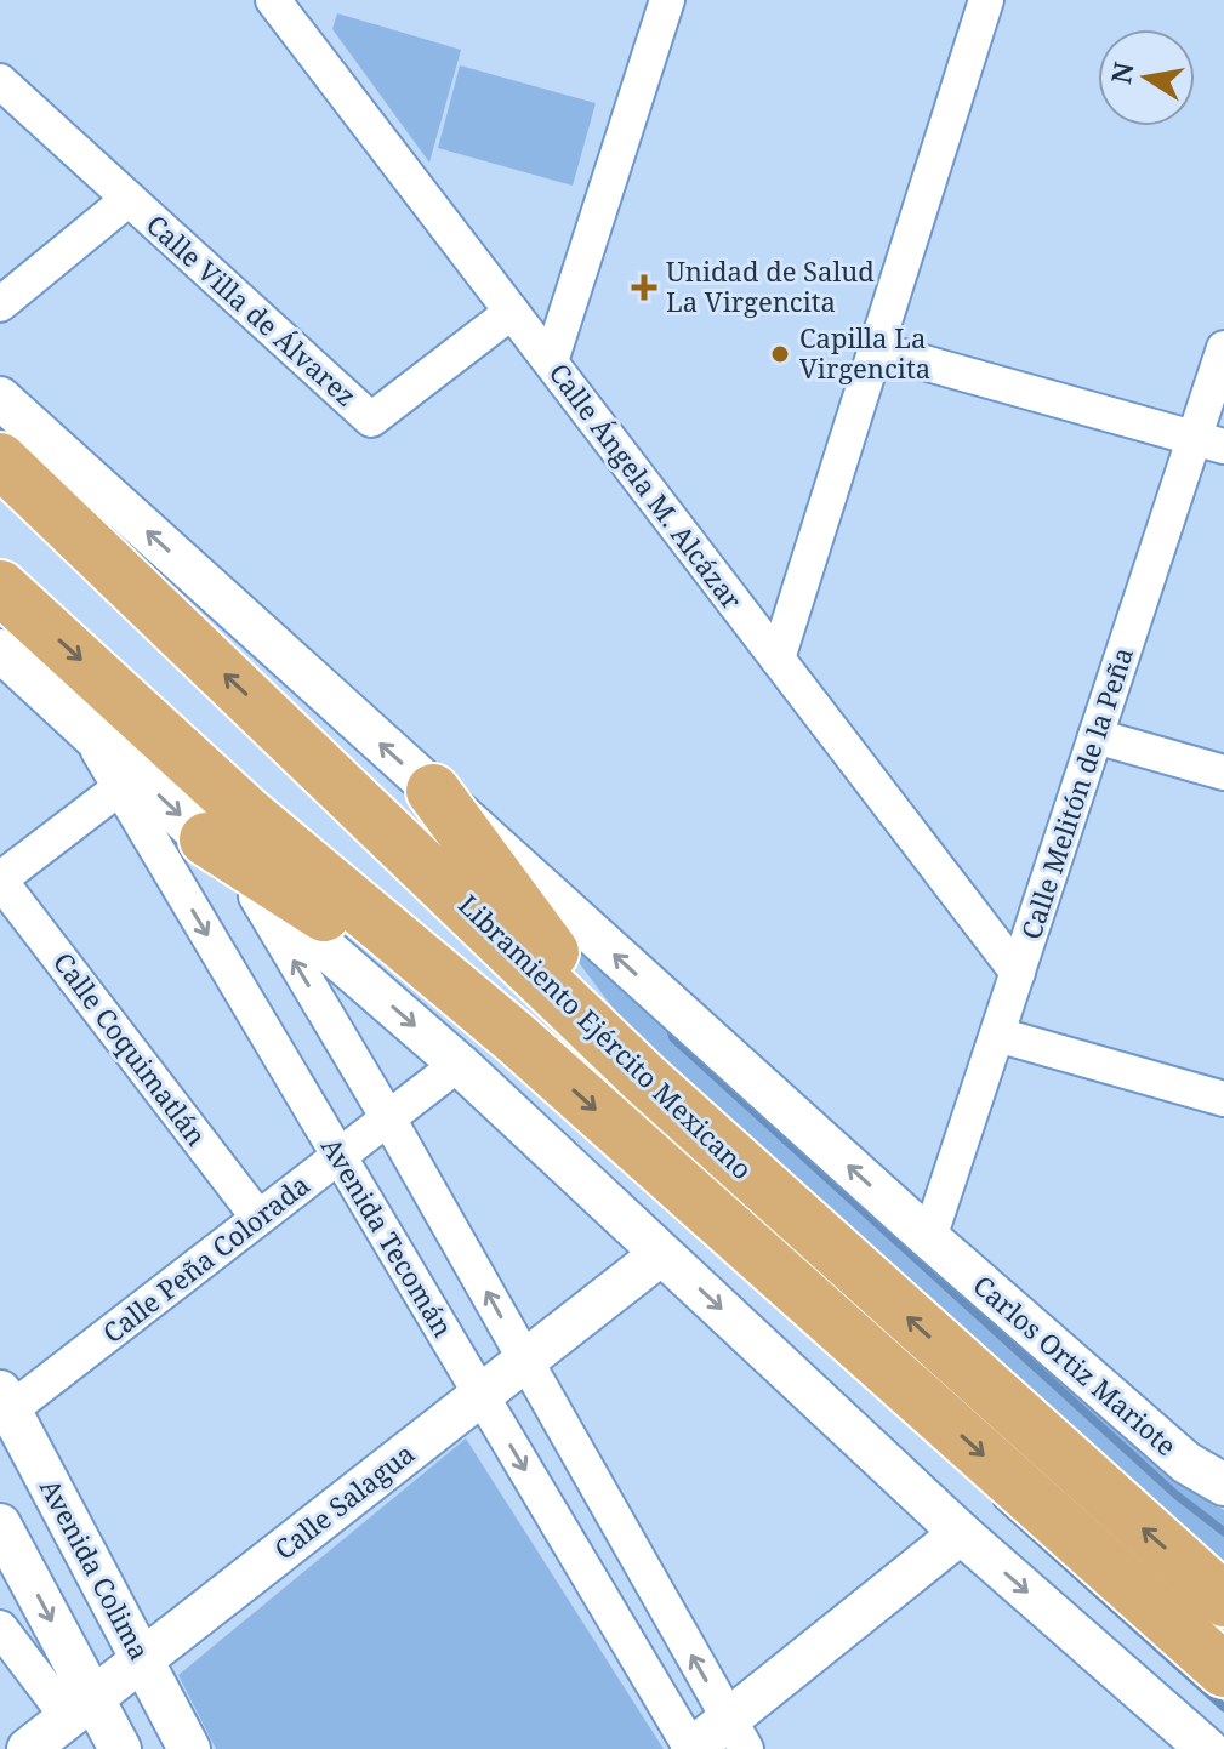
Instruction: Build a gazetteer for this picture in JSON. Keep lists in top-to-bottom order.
{
  "streets": {
    "highway": ["Libramiento Ejército Mexicano"],
    "street": [
      "Calle Villa de Álvarez",
      "Calle Ángela M. Alcázar",
      "Calle Melitón de la Peña",
      "Calle Coquimatlán",
      "Avenida Tecomán",
      "Calle Peña Colorada",
      "Carlos Ortiz Mariote",
      "Calle Salagua",
      "Avenida Colima"
    ]
  },
  "crossings": [
    ["Calle Villa de Álvarez", "Calle Ángela M. Alcázar"],
    ["Calle Ángela M. Alcázar", "Calle Melitón de la Peña"],
    ["Calle Melitón de la Peña", "Carlos Ortiz Mariote"],
    ["Calle Coquimatlán", "Calle Peña Colorada"],
    ["Avenida Tecomán", "Calle Peña Colorada"],
    ["Avenida Tecomán", "Calle Salagua"],
    ["Calle Peña Colorada", "Avenida Colima"],
    ["Calle Salagua", "Avenida Colima"]
  ],
  "places": {
    "health": ["Unidad de Salud La Virgencita"],
    "other": ["Capilla La Virgencita"]
  },
  "north": "left"
}
